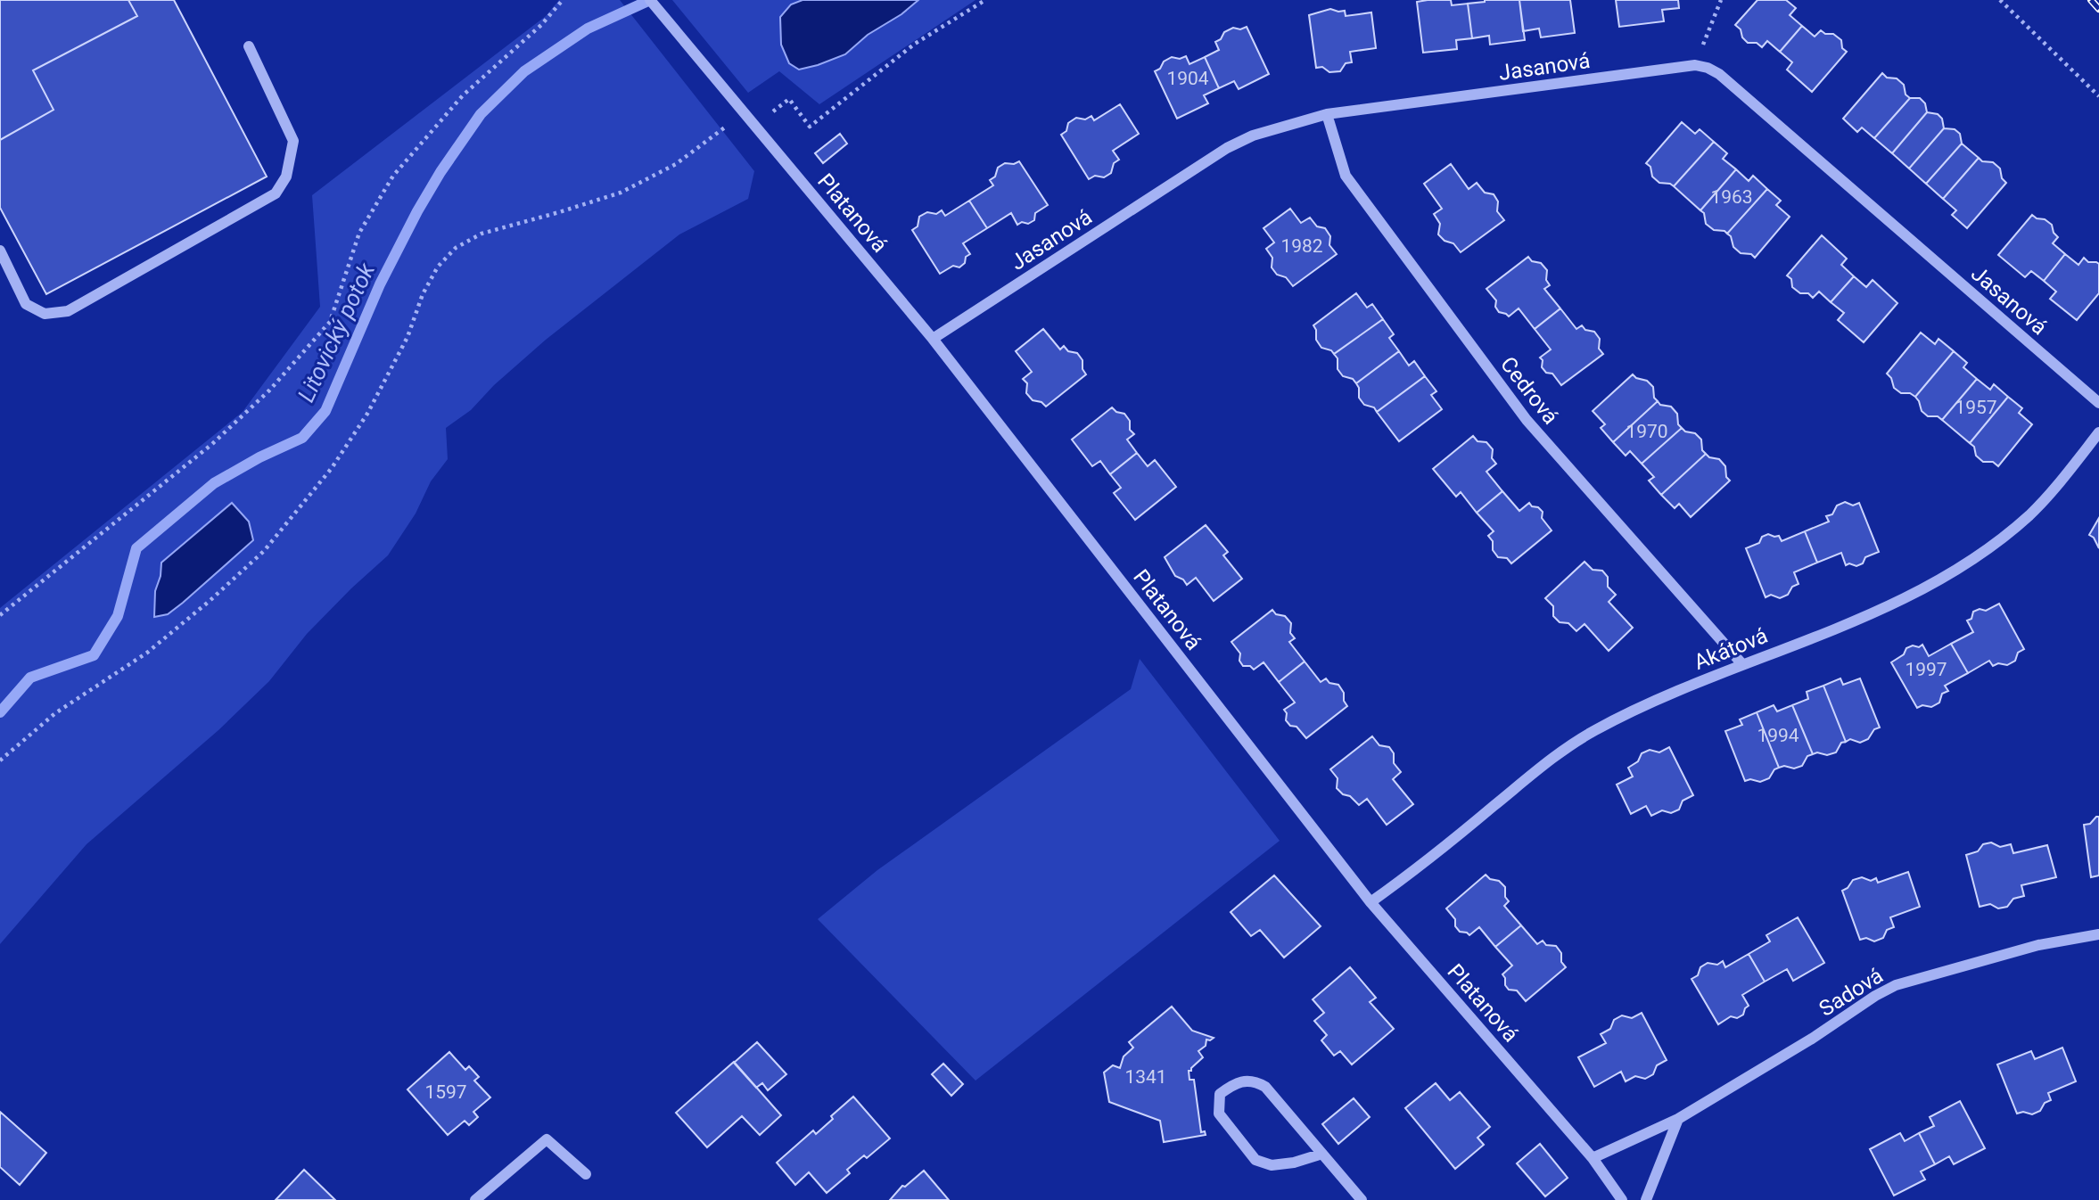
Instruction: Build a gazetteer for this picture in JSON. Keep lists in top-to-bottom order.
{
  "streets": {
    "street": [
      "Jasanová",
      "Platanová",
      "Cedrová",
      "Akátová",
      "Sadová"
    ]
  },
  "crossings": [
    ["Jasanová", "Platanová"],
    ["Jasanová", "Cedrová"],
    ["Platanová", "Akátová"],
    ["Platanová", "Sadová"],
    ["Cedrová", "Akátová"]
  ],
  "water": ["Litovický potok"],
  "house_numbers": [
    "1904",
    "1963",
    "1982",
    "1957",
    "1970",
    "1997",
    "1994",
    "1341",
    "1597"
  ]
}
